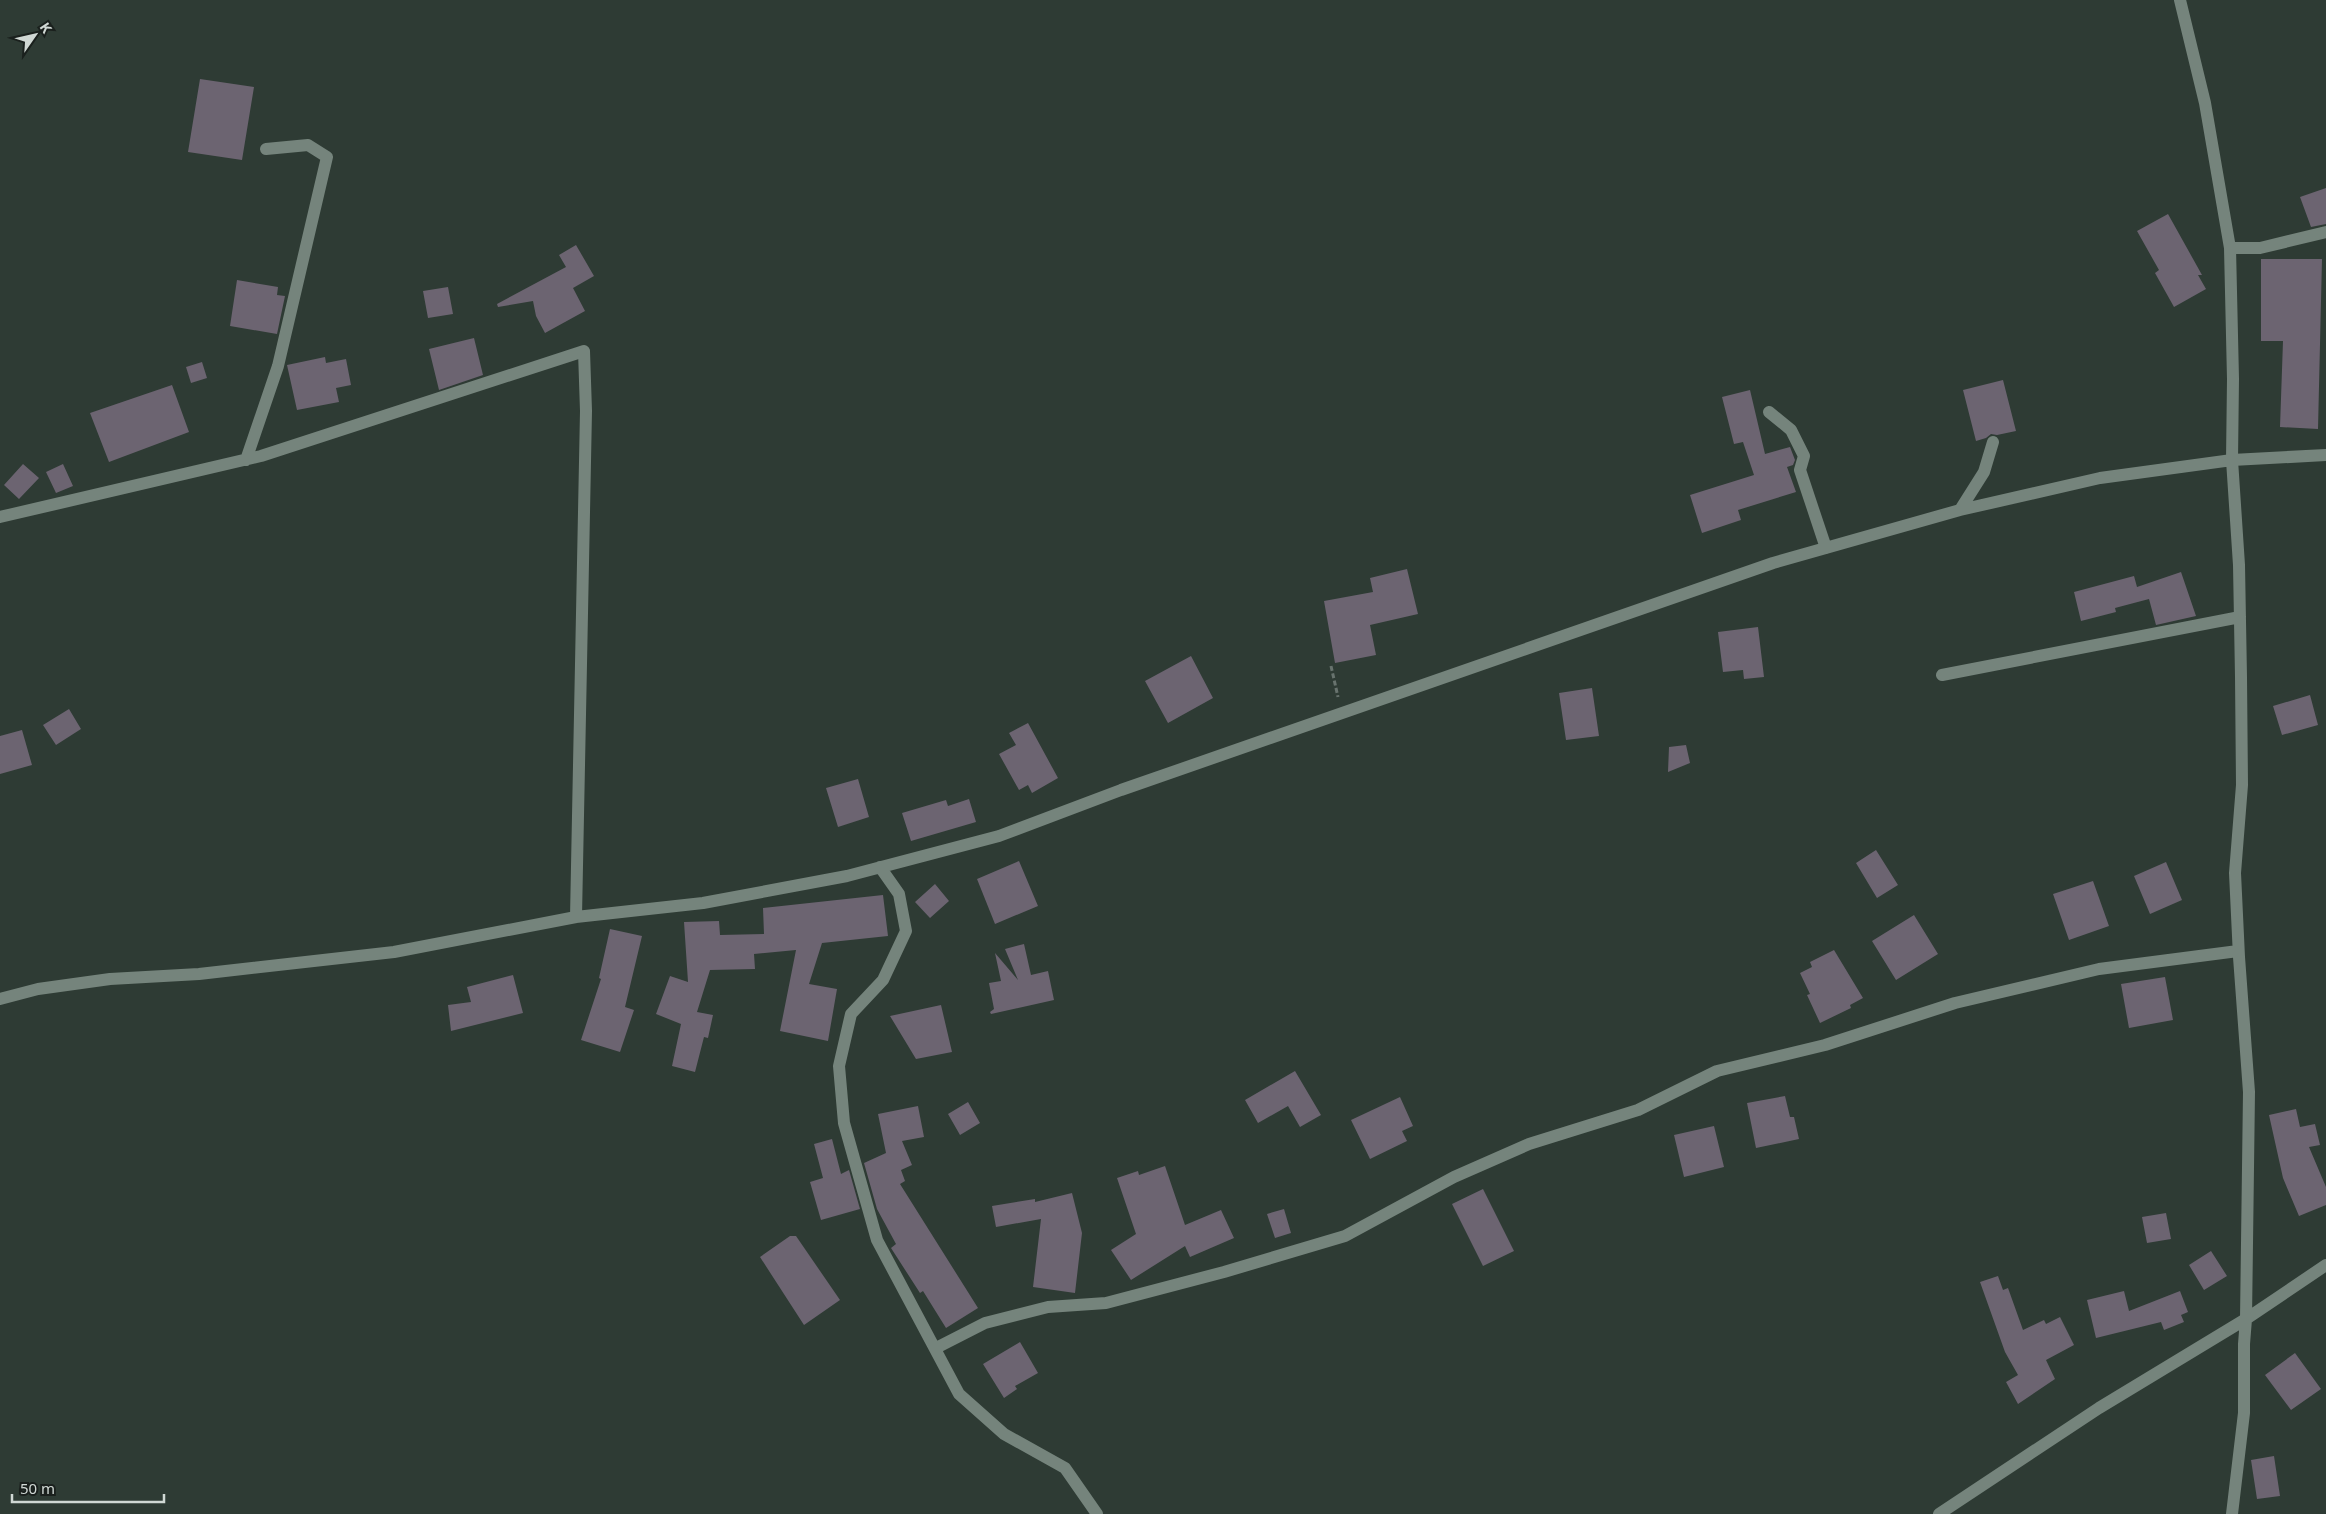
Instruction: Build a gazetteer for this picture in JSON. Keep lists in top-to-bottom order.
{
  "scale_bar": "50 m",
  "north": "top right"
}
